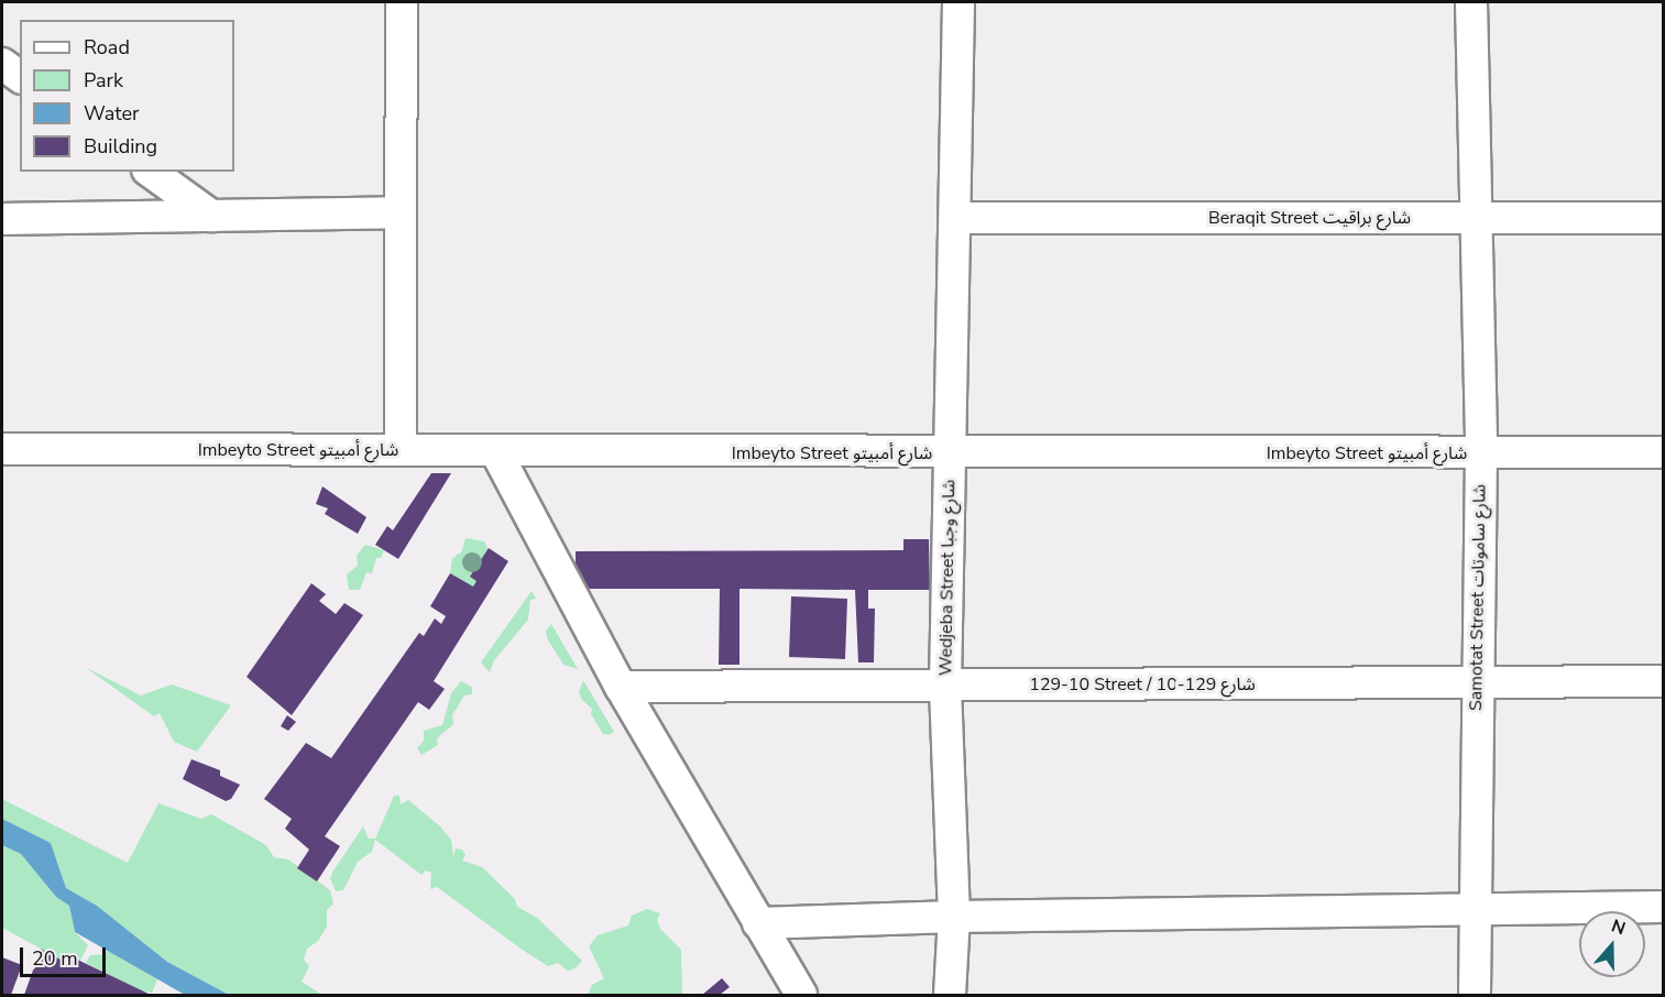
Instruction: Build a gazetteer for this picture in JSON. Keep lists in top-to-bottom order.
{
  "streets": {
    "street": [
      "Beraqit Street شارع براقيت",
      "Imbeyto Street شارع أمبيتو",
      "Wedjeba Street شارع وجبا",
      "Samotat Street شارع ساموتات",
      "129-10 Street / شارع 129-10"
    ]
  },
  "crossings": [
    ["Beraqit Street شارع براقيت", "Wedjeba Street شارع وجبا"],
    ["Beraqit Street شارع براقيت", "Samotat Street شارع ساموتات"],
    ["Imbeyto Street شارع أمبيتو", "Wedjeba Street شارع وجبا"],
    ["Imbeyto Street شارع أمبيتو", "Samotat Street شارع ساموتات"],
    ["Wedjeba Street شارع وجبا", "129-10 Street / شارع 129-10"],
    ["Samotat Street شارع ساموتات", "129-10 Street / شارع 129-10"]
  ],
  "legend": [
    "Road",
    "Park",
    "Water",
    "Building"
  ],
  "scale_bar": "20 m",
  "north": "top"
}
